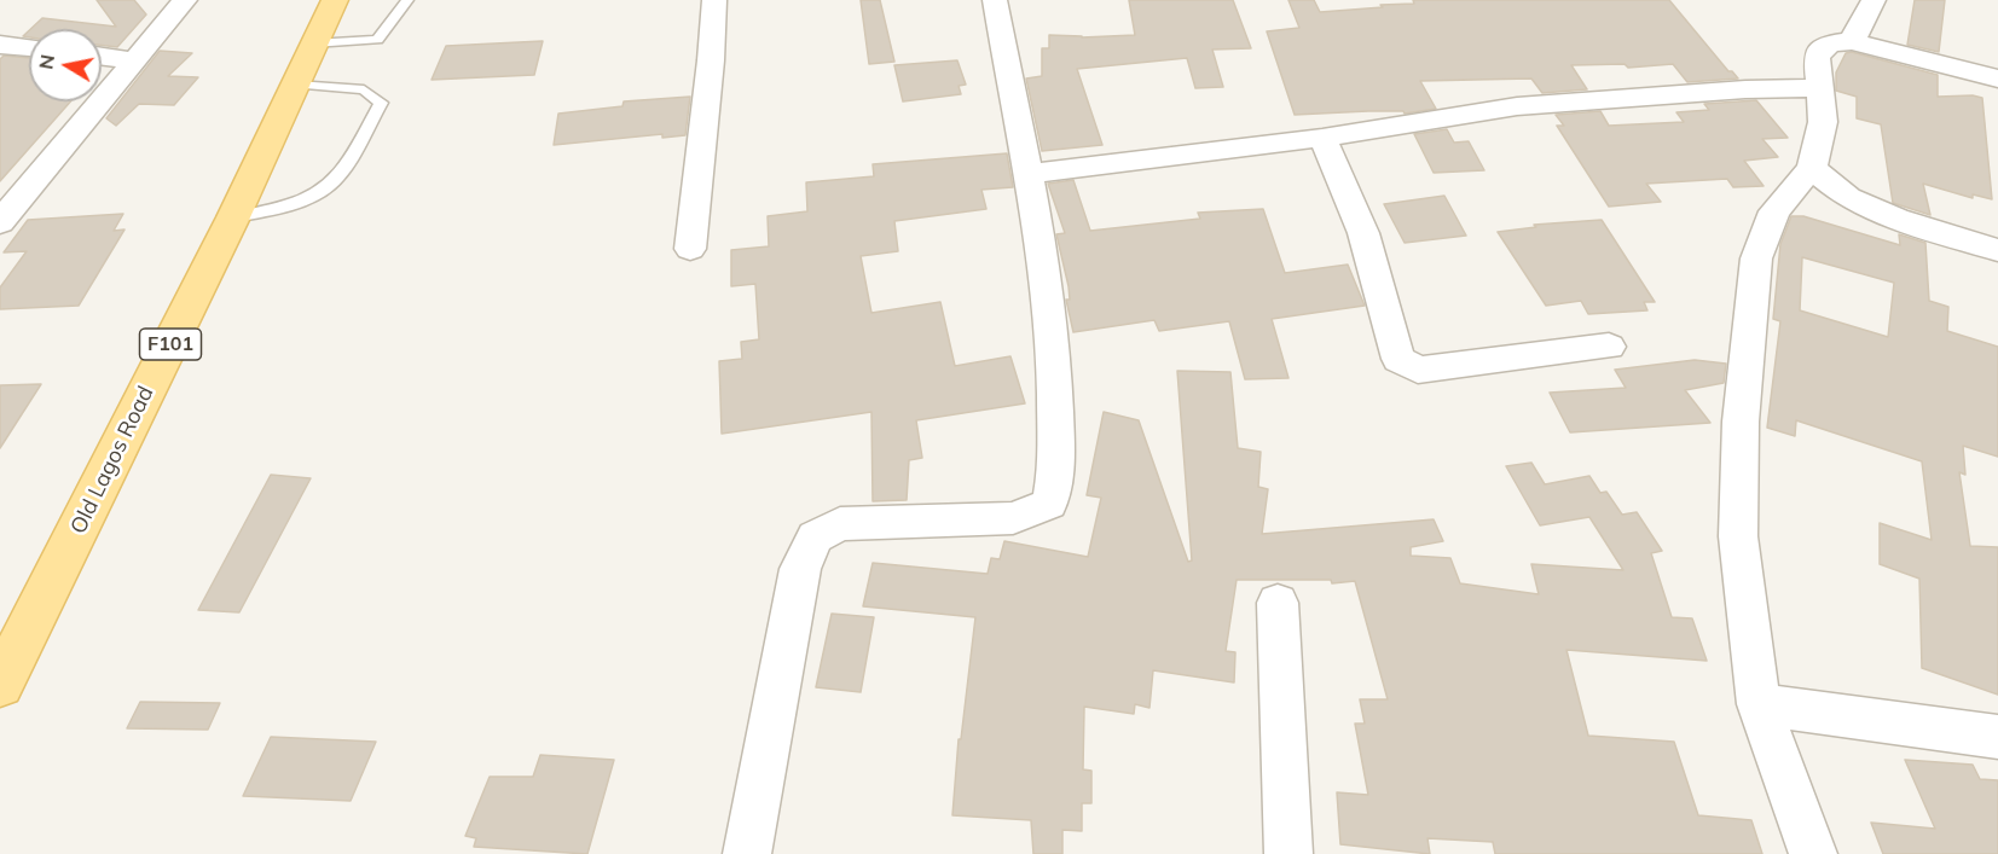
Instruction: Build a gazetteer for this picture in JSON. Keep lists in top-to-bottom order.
{
  "streets": {
    "main road": ["F101", "Old Lagos Road"]
  },
  "north": "left"
}
